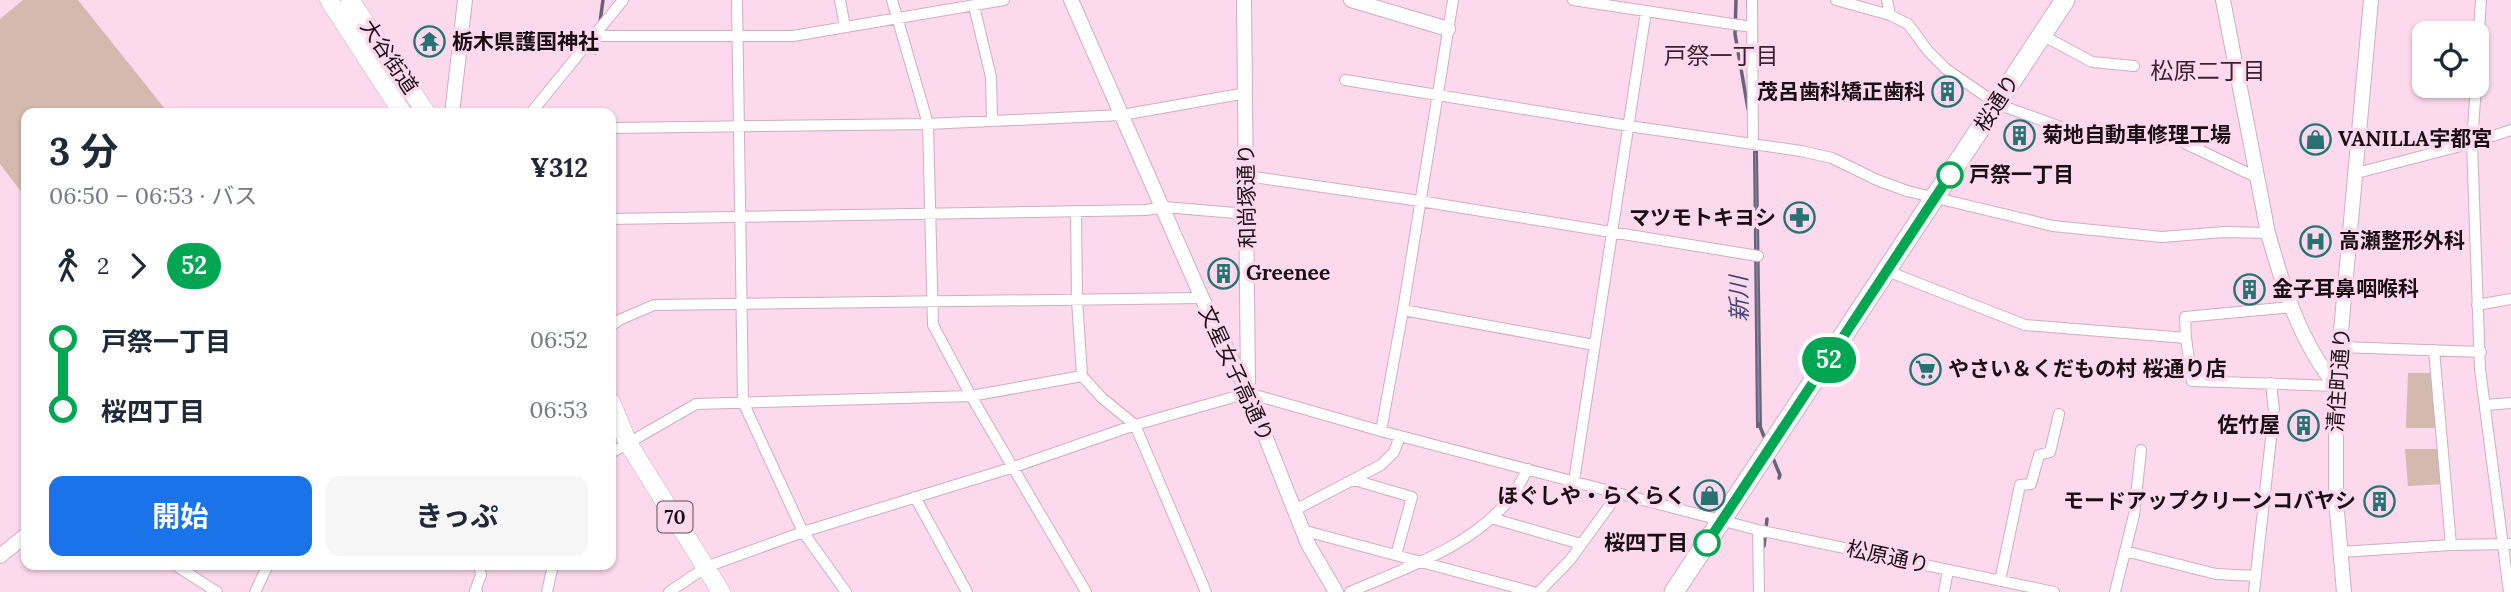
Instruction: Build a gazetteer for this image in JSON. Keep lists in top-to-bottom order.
{
  "streets": {
    "highway": ["桜通り"],
    "main road": ["大谷街道", "70"],
    "street": [
      "和尚塚通り",
      "文星女子高通り",
      "清住町通り",
      "松原通り"
    ]
  },
  "crossings": [
    ["桜通り", "松原通り"],
    ["和尚塚通り", "文星女子高通り"],
    ["和尚塚通り", "松原通り"],
    ["文星女子高通り", "松原通り"]
  ],
  "districts": ["戸祭一丁目", "松原二丁目"],
  "water": ["新川"],
  "places": {
    "temple": ["栃木県護国神社"],
    "building": [
      "茂呂歯科矯正歯科",
      "菊地自動車修理工場",
      "Greenee",
      "金子耳鼻咽喉科",
      "佐竹屋",
      "モードアップクリーンコバヤシ"
    ],
    "shop": ["VANILLA宇都宮", "ほぐしや・らくらく"],
    "other": ["戸祭一丁目", "桜四丁目"],
    "pharmacy": ["マツモトキヨシ"],
    "hospital": ["高瀬整形外科"],
    "supermarket": ["やさい＆くだもの村 桜通り店"]
  },
  "lines": ["bus line 52"],
  "page": {
    "on_map": "52",
    "heading": ["3 分", "06:50 – 06:53 · バス", "¥312"],
    "legs": ["2", "52"],
    "list": [
      {
        "name": "戸祭一丁目",
        "value": "06:52"
      },
      {
        "name": "桜四丁目",
        "value": "06:53"
      }
    ],
    "buttons": ["開始", "きっぷ"]
  }
}
